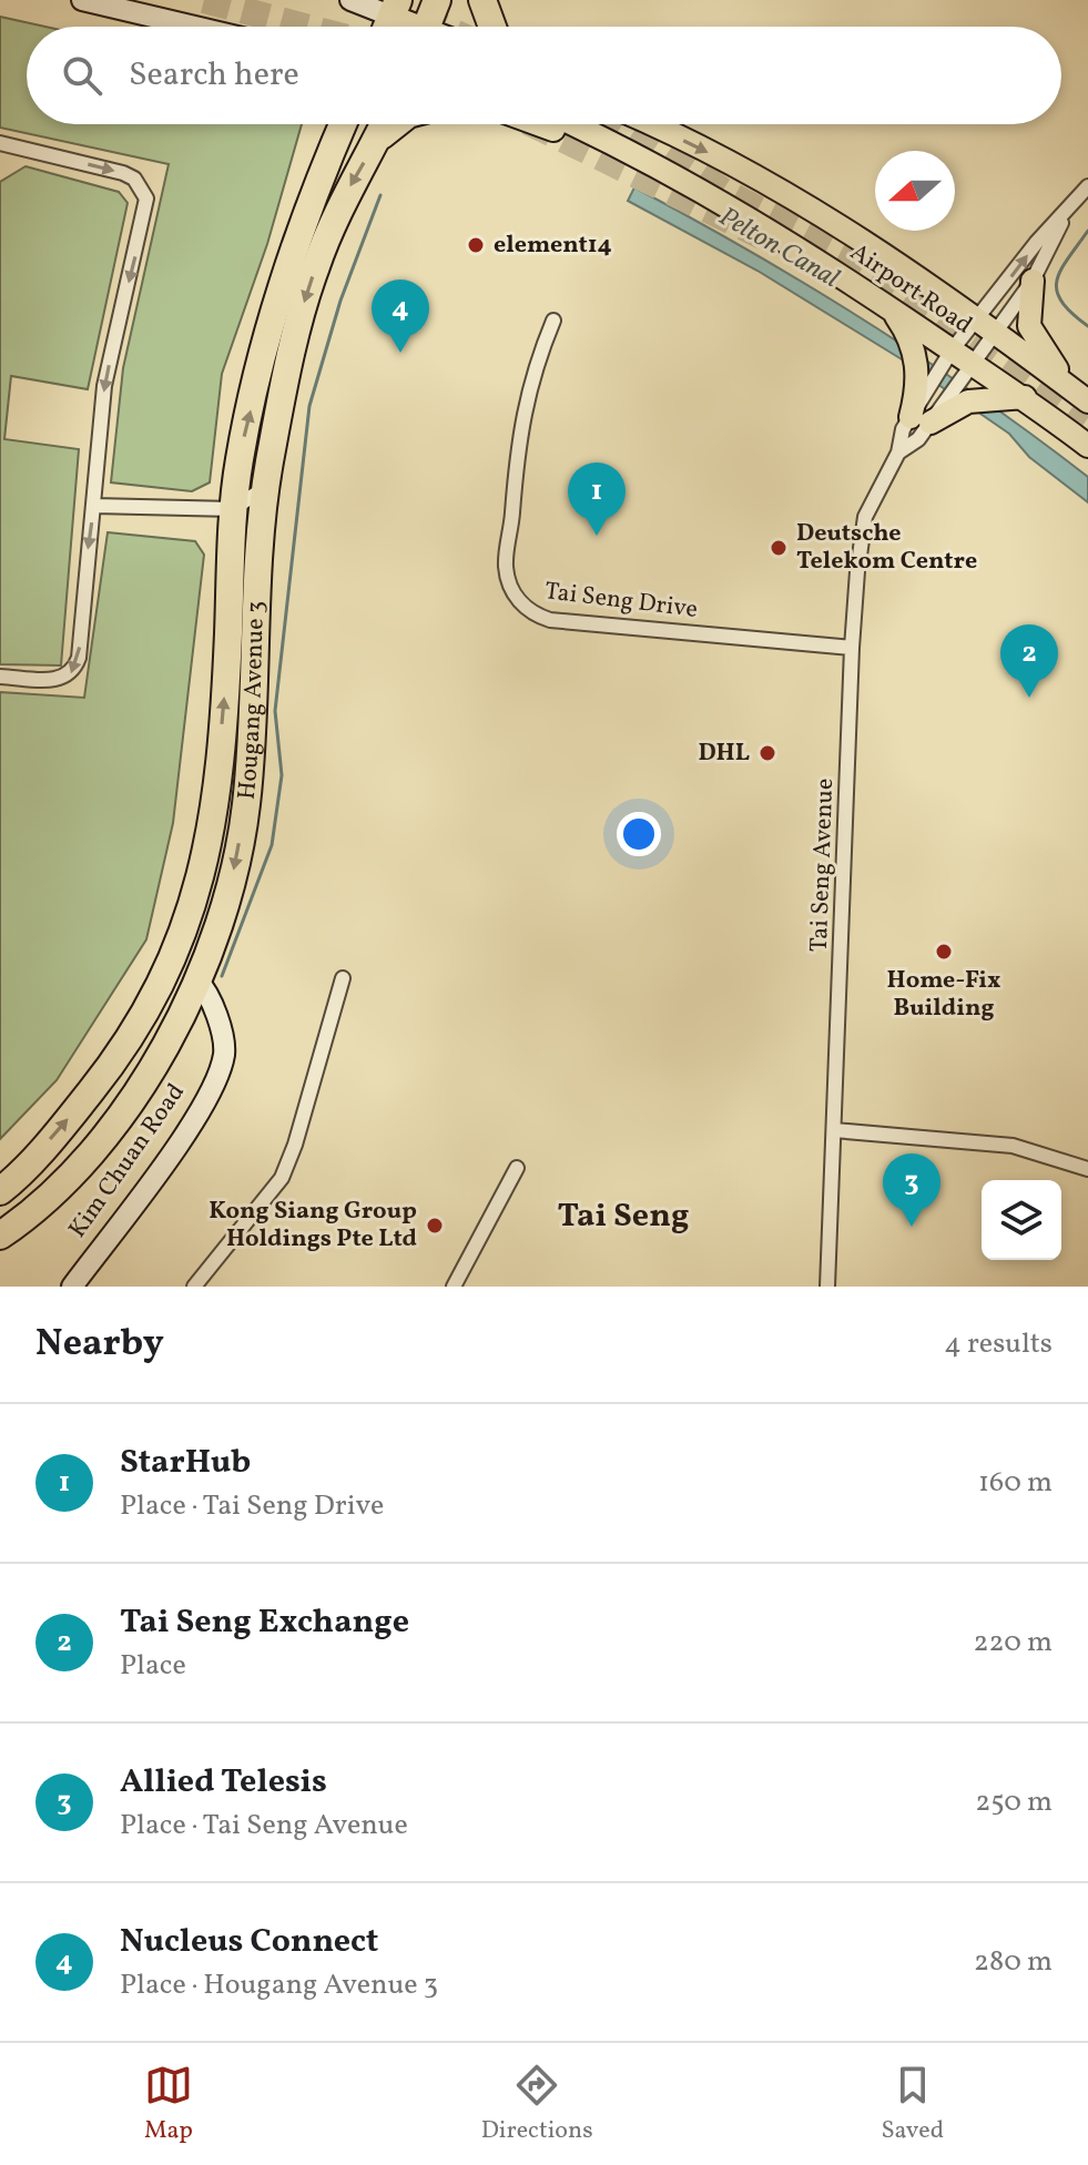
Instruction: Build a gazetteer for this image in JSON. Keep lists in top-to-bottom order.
{
  "streets": {
    "highway": ["Hougang Avenue 3"],
    "main road": ["Airport Road", "Kim Chuan Road"],
    "street": ["Tai Seng Drive", "Tai Seng Avenue"]
  },
  "crossings": [
    ["Airport Road", "Tai Seng Avenue"],
    ["Tai Seng Drive", "Tai Seng Avenue"],
    ["Hougang Avenue 3", "Kim Chuan Road"]
  ],
  "districts": ["Tai Seng"],
  "water": ["Pelton Canal"],
  "places": [
    "element14",
    "Deutsche Telekom Centre",
    "DHL",
    "Home-Fix Building",
    "Kong Siang Group Holdings Pte Ltd"
  ],
  "north": "left",
  "page": {
    "search": "Search here",
    "pins": [
      "4",
      "1",
      "2",
      "3"
    ],
    "heading": ["Nearby", "4 results"],
    "list": [
      {
        "mark": "1",
        "name": "StarHub",
        "note": "Place · Tai Seng Drive",
        "value": "160 m"
      },
      {
        "mark": "2",
        "name": "Tai Seng Exchange",
        "note": "Place",
        "value": "220 m"
      },
      {
        "mark": "3",
        "name": "Allied Telesis",
        "note": "Place · Tai Seng Avenue",
        "value": "250 m"
      },
      {
        "mark": "4",
        "name": "Nucleus Connect",
        "note": "Place · Hougang Avenue 3",
        "value": "280 m"
      }
    ],
    "nav": ["Map", "Directions", "Saved"]
  }
}
